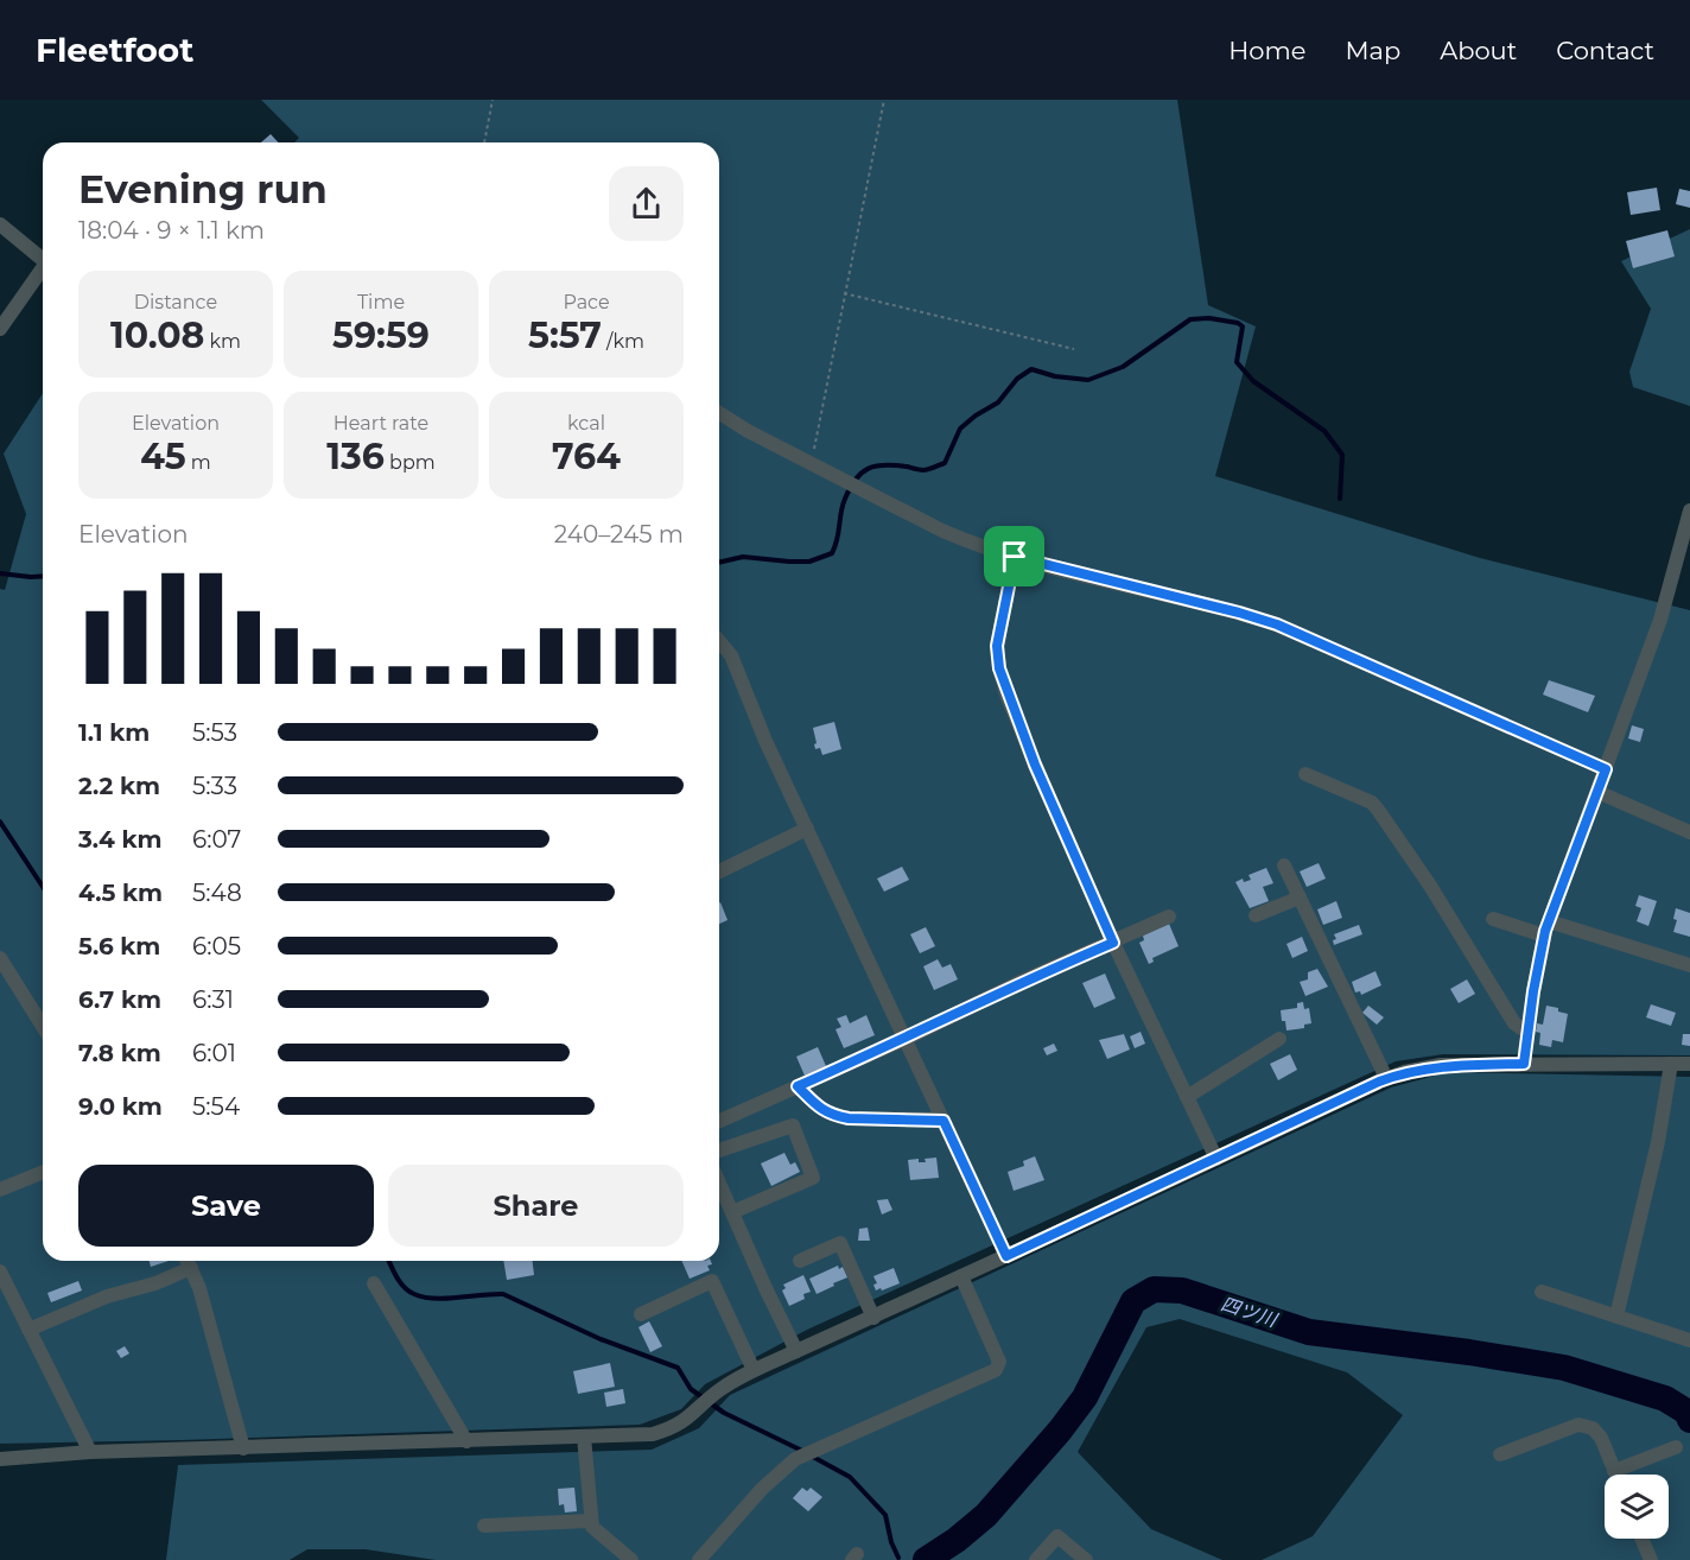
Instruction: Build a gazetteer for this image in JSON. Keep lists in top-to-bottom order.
{
  "water": ["四ツ川"],
  "page": {
    "header": "Fleetfoot",
    "nav": [
      "Home",
      "Map",
      "About",
      "Contact"
    ],
    "heading": ["Evening run", "18:04 · 9 × 1.1 km"],
    "stats": [
      ["Distance", "10.08 km"],
      ["Time", "59:59"],
      ["Pace", "5:57 /km"],
      ["Elevation", "45 m"],
      ["Heart rate", "136 bpm"],
      ["kcal", "764"]
    ],
    "chart": ["Elevation", "240–245 m"],
    "list": [
      {
        "name": "1.1 km",
        "note": "5:53"
      },
      {
        "name": "2.2 km",
        "note": "5:33"
      },
      {
        "name": "3.4 km",
        "note": "6:07"
      },
      {
        "name": "4.5 km",
        "note": "5:48"
      },
      {
        "name": "5.6 km",
        "note": "6:05"
      },
      {
        "name": "6.7 km",
        "note": "6:31"
      },
      {
        "name": "7.8 km",
        "note": "6:01"
      },
      {
        "name": "9.0 km",
        "note": "5:54"
      }
    ],
    "buttons": ["Save", "Share"]
  }
}
